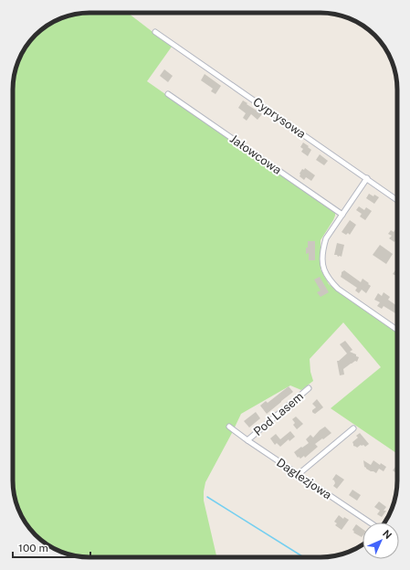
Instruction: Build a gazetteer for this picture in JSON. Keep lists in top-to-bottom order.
{
  "streets": {
    "street": [
      "Cyprysowa",
      "Jałowcowa",
      "Pod Lasem",
      "Daglezjowa"
    ]
  },
  "crossings": [
    ["Pod Lasem", "Daglezjowa"]
  ],
  "scale_bar": "100 m",
  "north": "top right"
}
